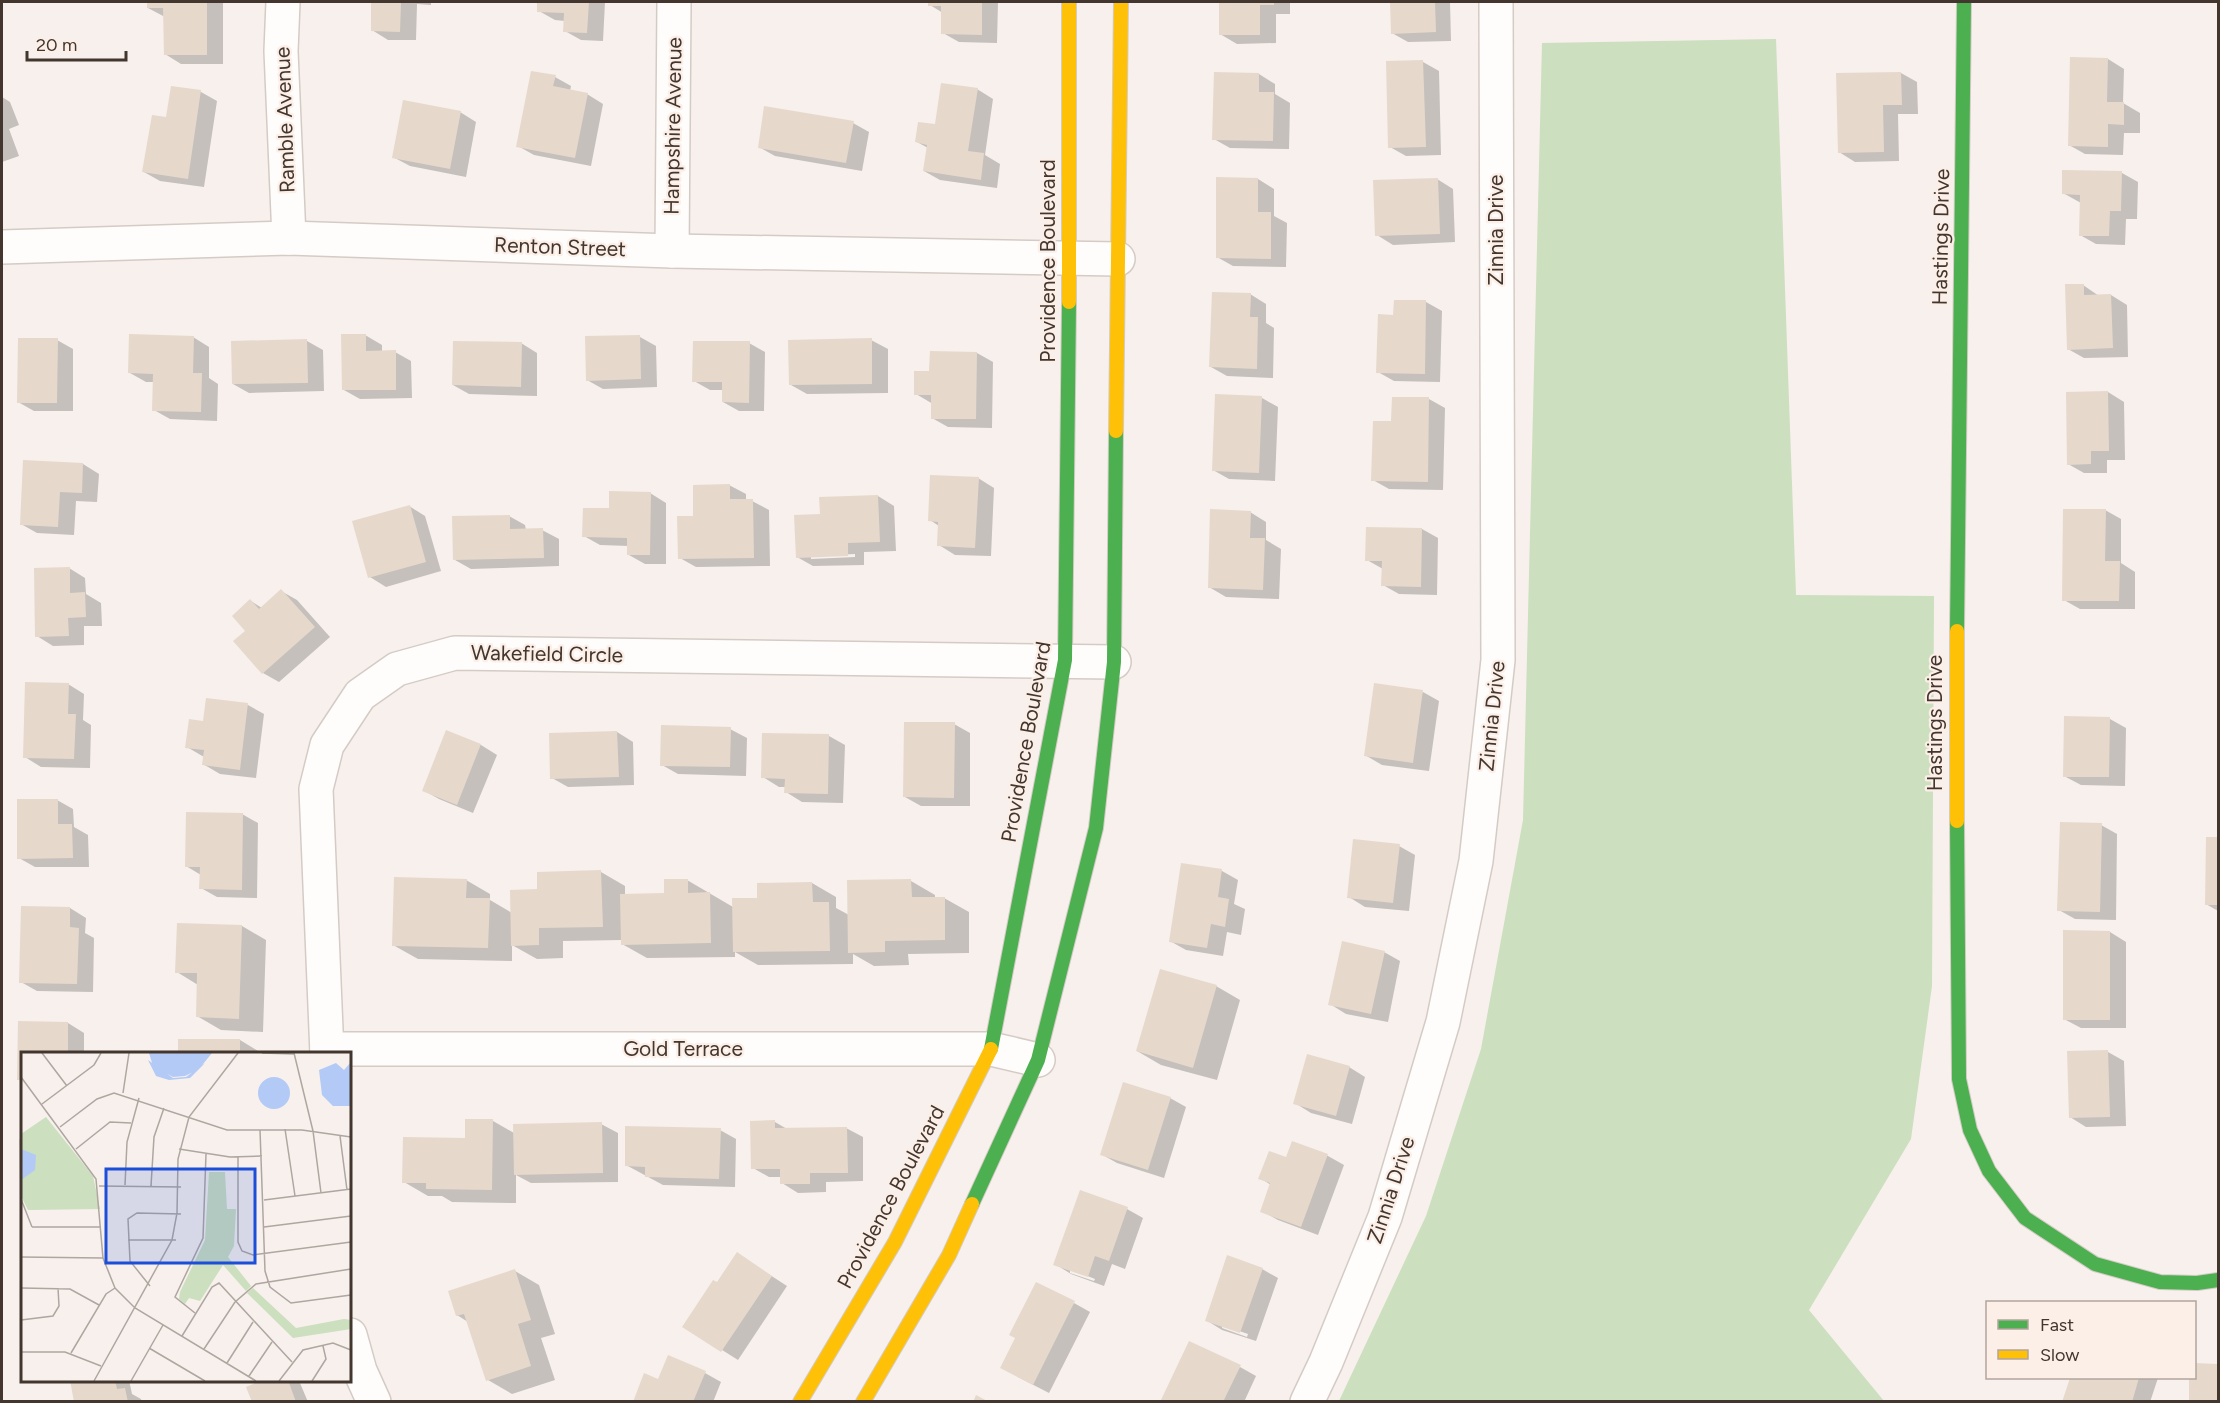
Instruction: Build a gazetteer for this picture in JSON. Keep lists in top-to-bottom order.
{
  "streets": {
    "main road": ["Hastings Drive", "Providence Boulevard"],
    "street": [
      "Ramble Avenue",
      "Hampshire Avenue",
      "Zinnia Drive",
      "Renton Street",
      "Wakefield Circle",
      "Gold Terrace"
    ]
  },
  "crossings": [
    ["Ramble Avenue", "Renton Street"],
    ["Hampshire Avenue", "Renton Street"],
    ["Renton Street", "Providence Boulevard"],
    ["Providence Boulevard", "Wakefield Circle"],
    ["Providence Boulevard", "Gold Terrace"],
    ["Wakefield Circle", "Gold Terrace"]
  ],
  "legend": ["Fast", "Slow"],
  "scale_bar": "20 m"
}
